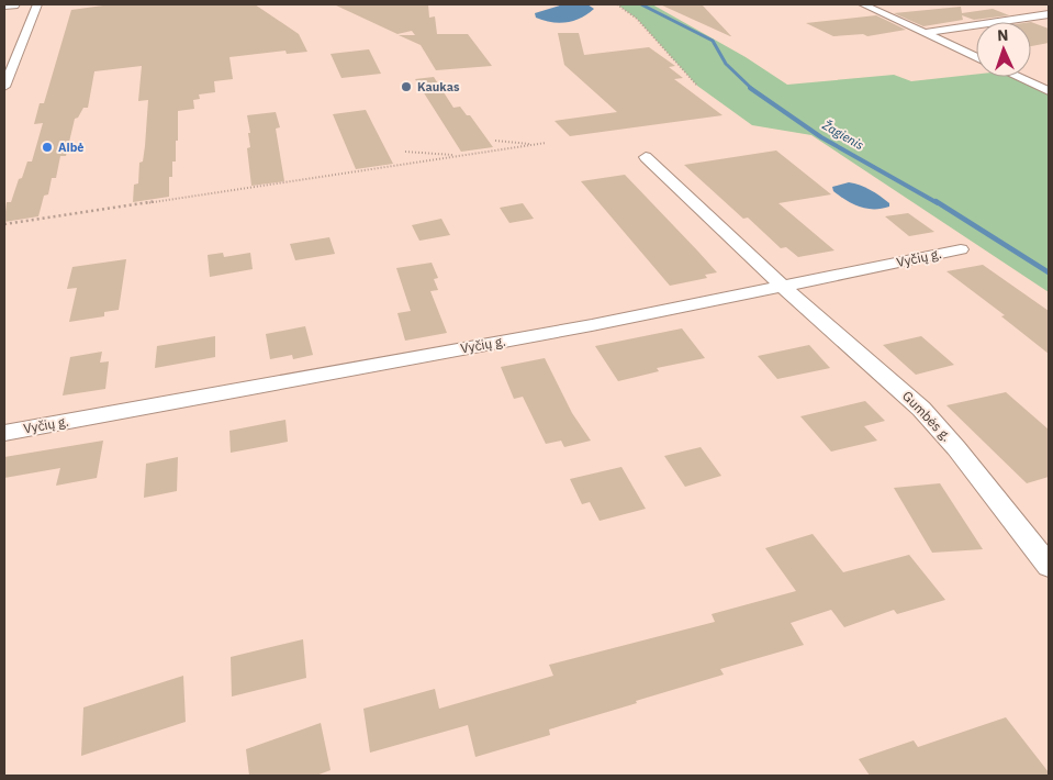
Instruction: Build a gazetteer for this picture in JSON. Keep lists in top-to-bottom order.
{
  "streets": {
    "street": ["Vyčių g.", "Gumbės g."]
  },
  "crossings": [
    ["Vyčių g.", "Gumbės g."]
  ],
  "water": ["Žagienis"],
  "places": ["Kaukas", "Aibė"],
  "north": "top"
}
